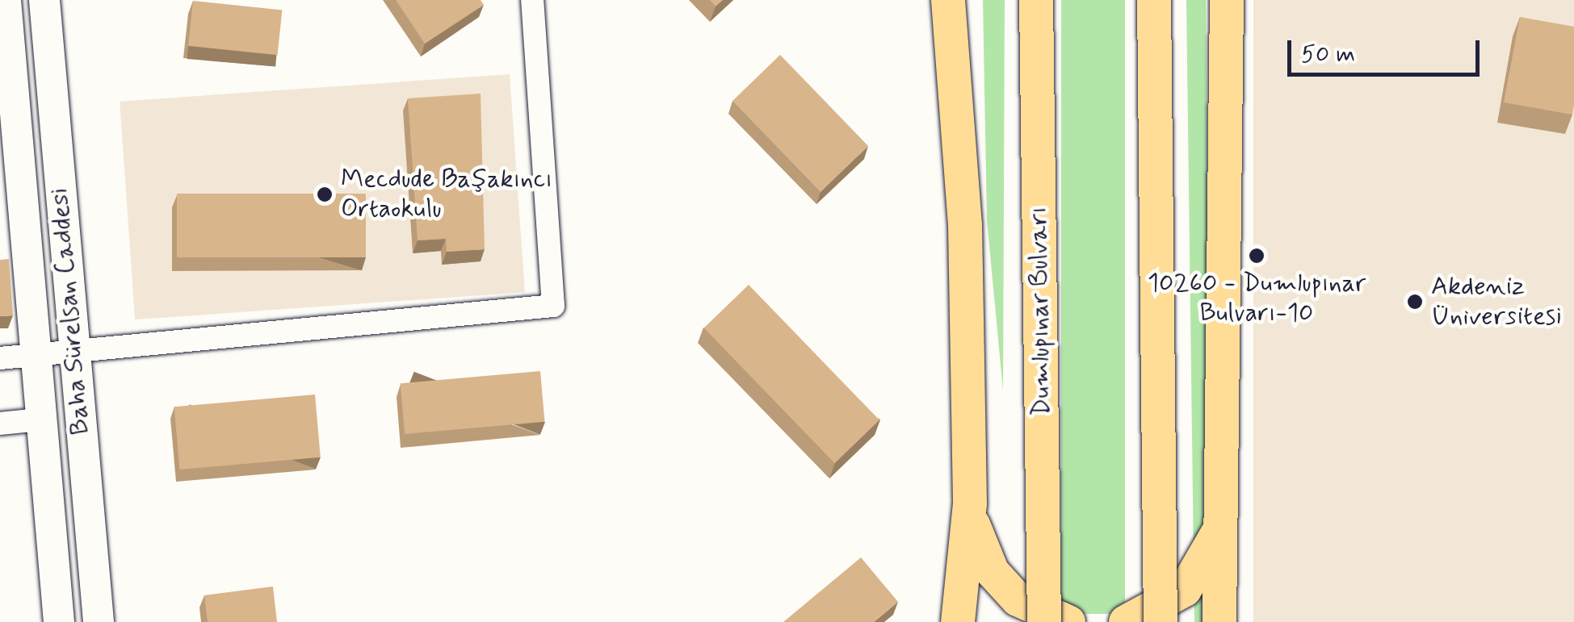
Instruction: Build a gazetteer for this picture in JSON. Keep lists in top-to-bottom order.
{
  "streets": {
    "main road": ["Baha Sürelsan Caddesi", "Dumlupınar Bulvarı"]
  },
  "places": ["Mecdude Başakıncı Ortaokulu", "10260 - Dumlupınar Bulvarı-10", "Akdeniz Üniversitesi"],
  "scale_bar": "50 m"
}
